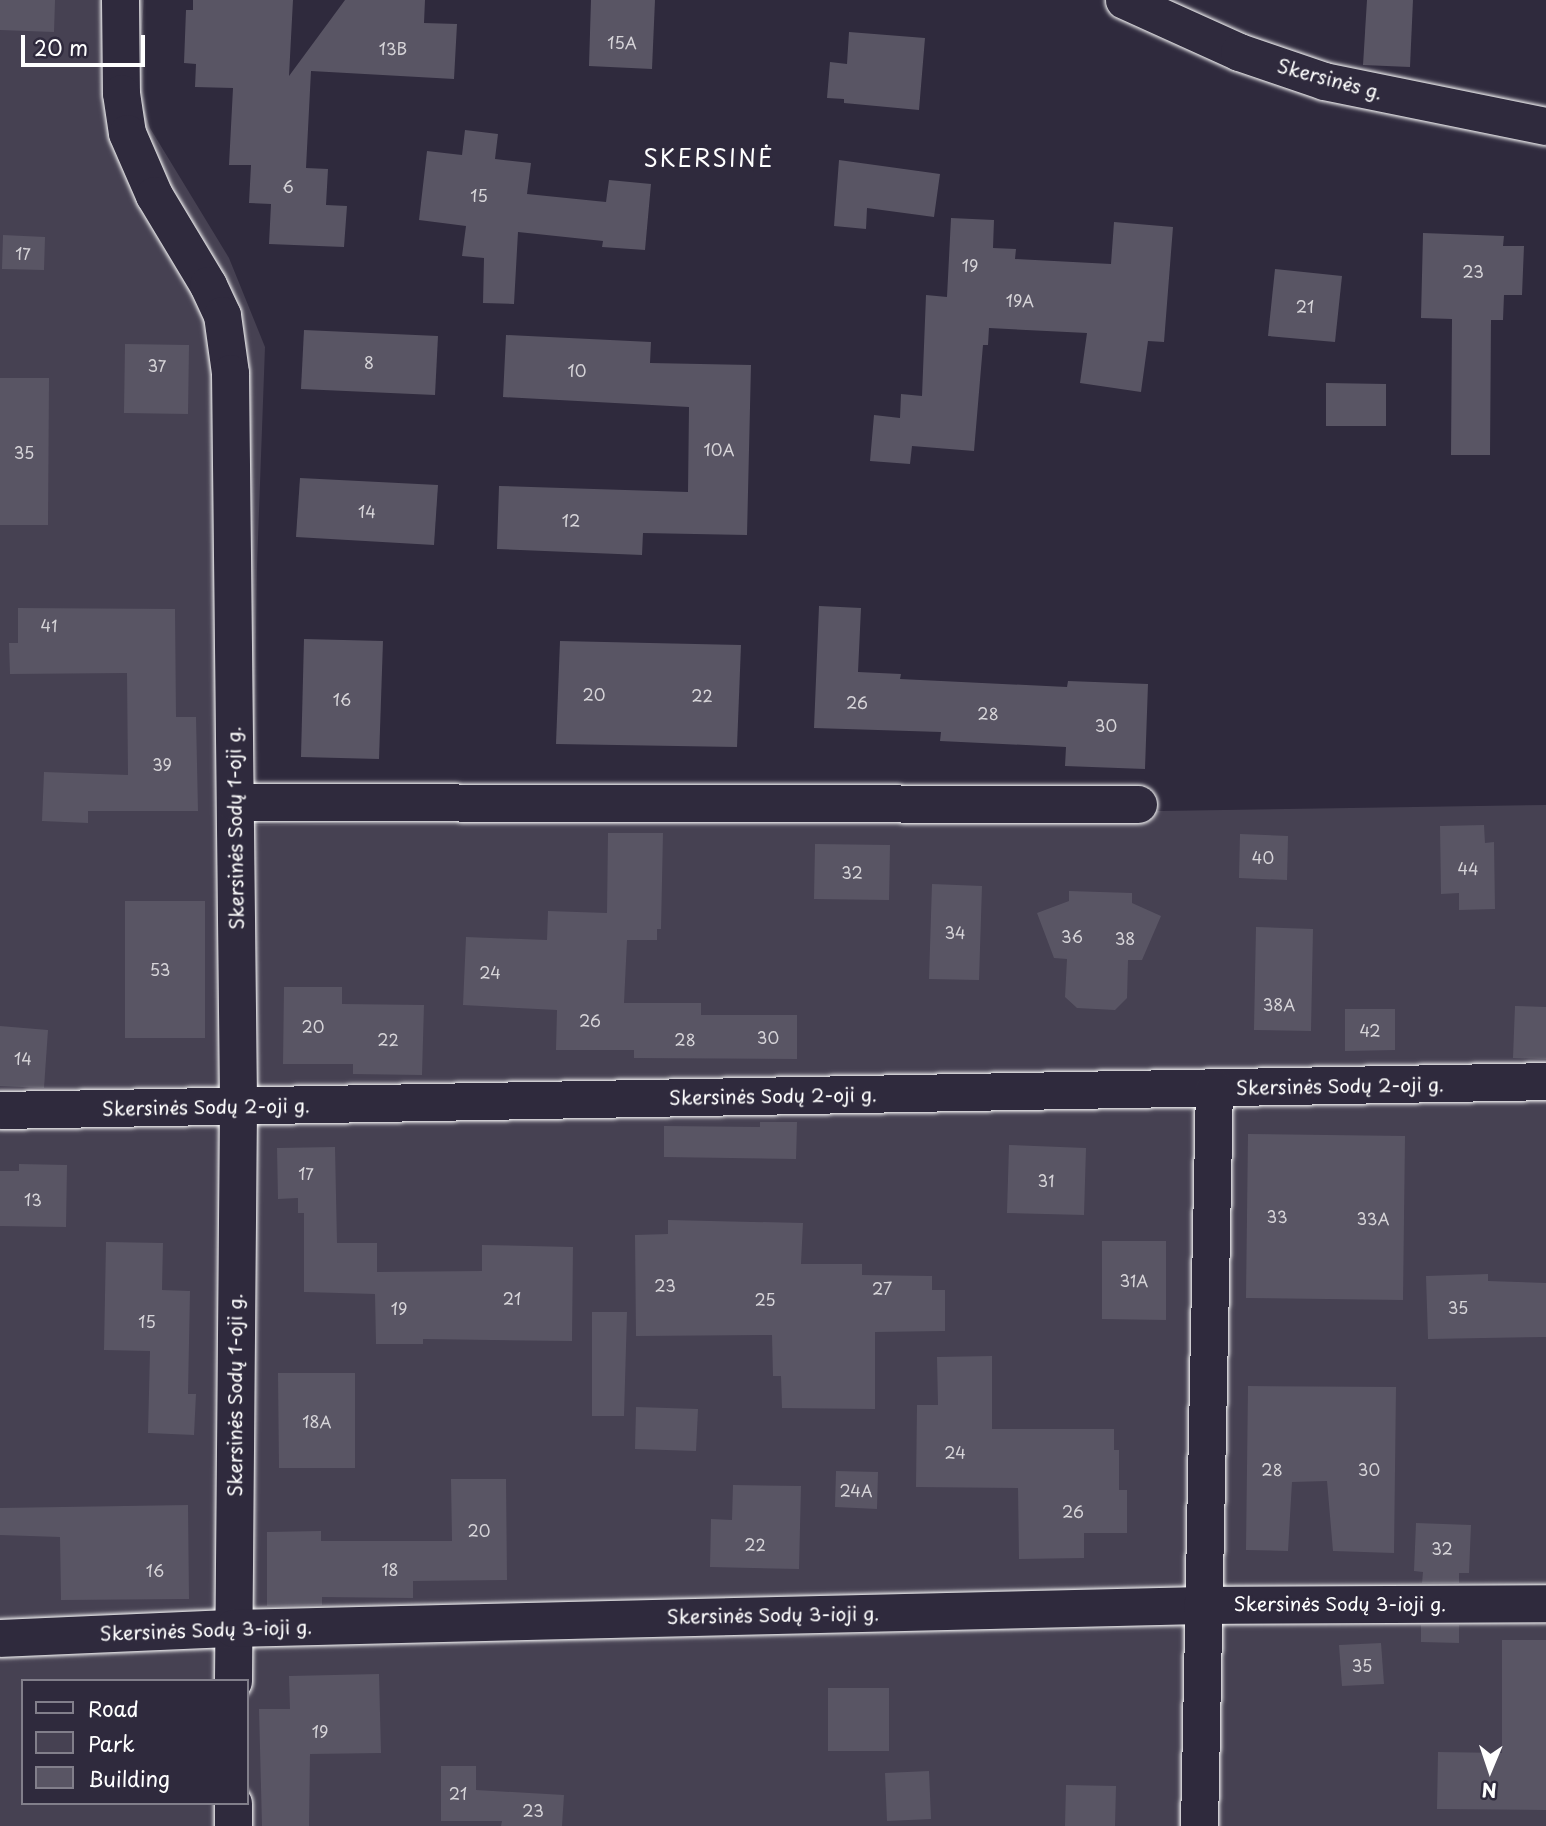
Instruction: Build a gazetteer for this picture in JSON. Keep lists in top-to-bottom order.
{
  "streets": {
    "street": [
      "Skersinės g.",
      "Skersinės Sodų 1-oji g.",
      "Skersinės Sodų 2-oji g.",
      "Skersinės Sodų 3-ioji g."
    ]
  },
  "crossings": [
    ["Skersinės Sodų 1-oji g.", "Skersinės Sodų 2-oji g."],
    ["Skersinės Sodų 1-oji g.", "Skersinės Sodų 3-ioji g."]
  ],
  "districts": ["SKERSINĖ"],
  "house_numbers": [
    "15A",
    "13B",
    "6",
    "15",
    "17",
    "19",
    "23",
    "19A",
    "21",
    "8",
    "37",
    "10",
    "10A",
    "35",
    "14",
    "12",
    "41",
    "20",
    "22",
    "16",
    "26",
    "28",
    "30",
    "39",
    "40",
    "44",
    "32",
    "34",
    "36",
    "38",
    "53",
    "24",
    "38A",
    "26",
    "20",
    "42",
    "30",
    "22",
    "28",
    "14",
    "17",
    "31",
    "13",
    "33",
    "33A",
    "31A",
    "23",
    "27",
    "21",
    "25",
    "35",
    "19",
    "15",
    "18A",
    "24",
    "28",
    "30",
    "24A",
    "26",
    "20",
    "22",
    "32",
    "18",
    "16",
    "35",
    "19",
    "21",
    "23"
  ],
  "legend": ["Road", "Park", "Building"],
  "scale_bar": "20 m",
  "north": "bottom"
}
